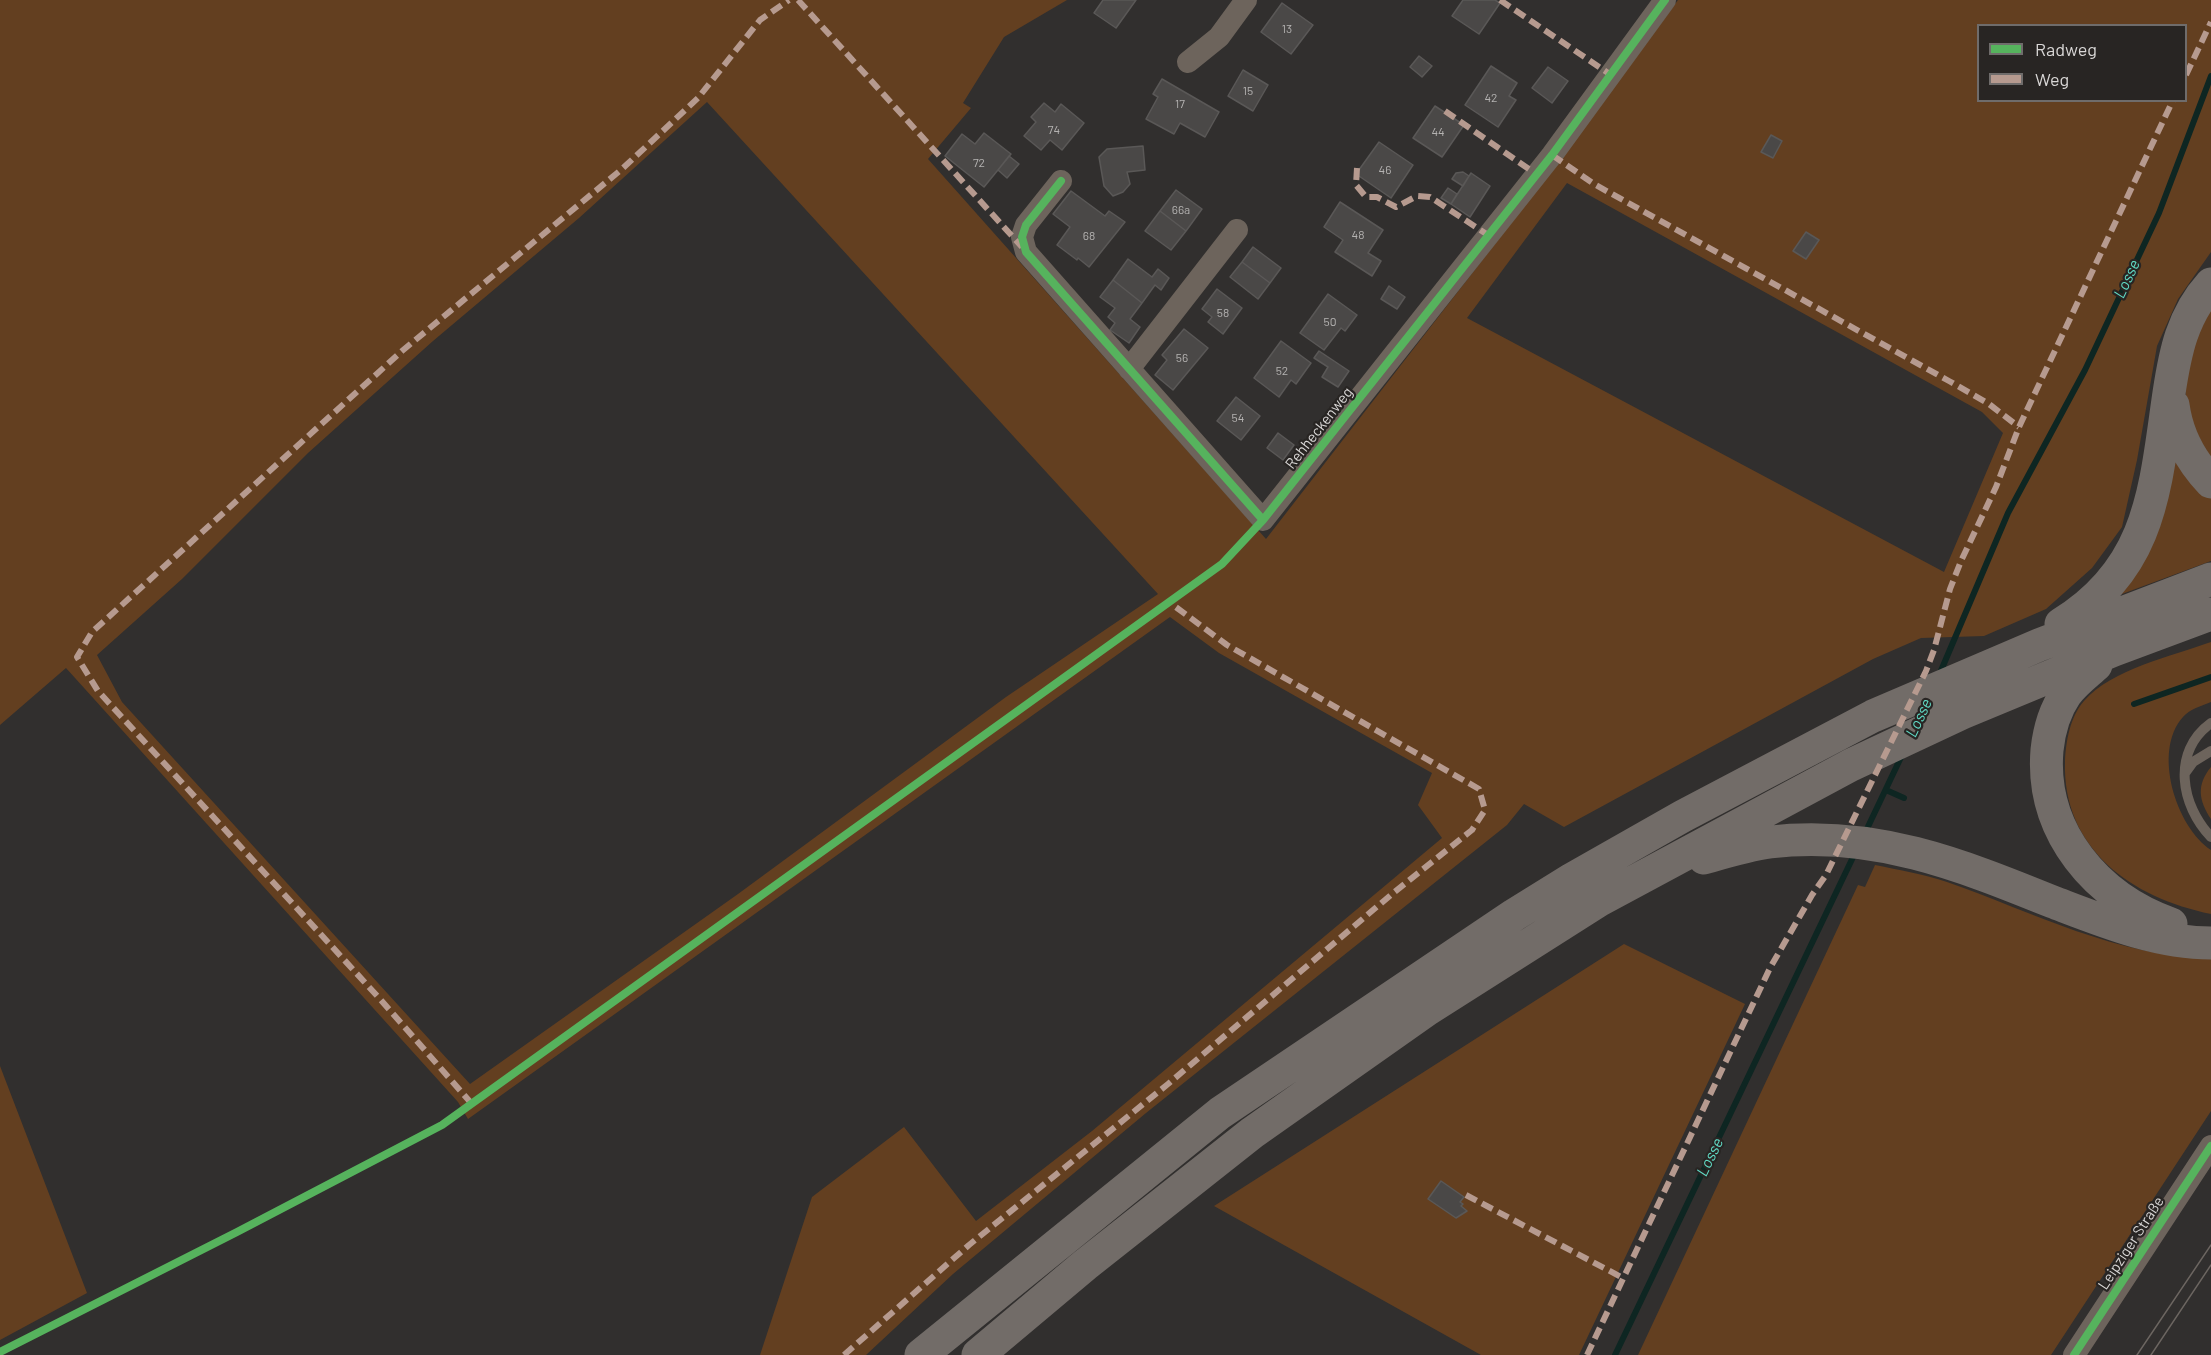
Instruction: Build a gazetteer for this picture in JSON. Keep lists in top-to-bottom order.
{
  "streets": {
    "street": ["Rehheckenweg", "Leipziger Straße"]
  },
  "water": ["Losse"],
  "house_numbers": [
    "13",
    "15",
    "42",
    "17",
    "74",
    "44",
    "72",
    "46",
    "66a",
    "48",
    "68",
    "58",
    "50",
    "56",
    "52",
    "54"
  ],
  "legend": ["Radweg", "Weg"]
}
